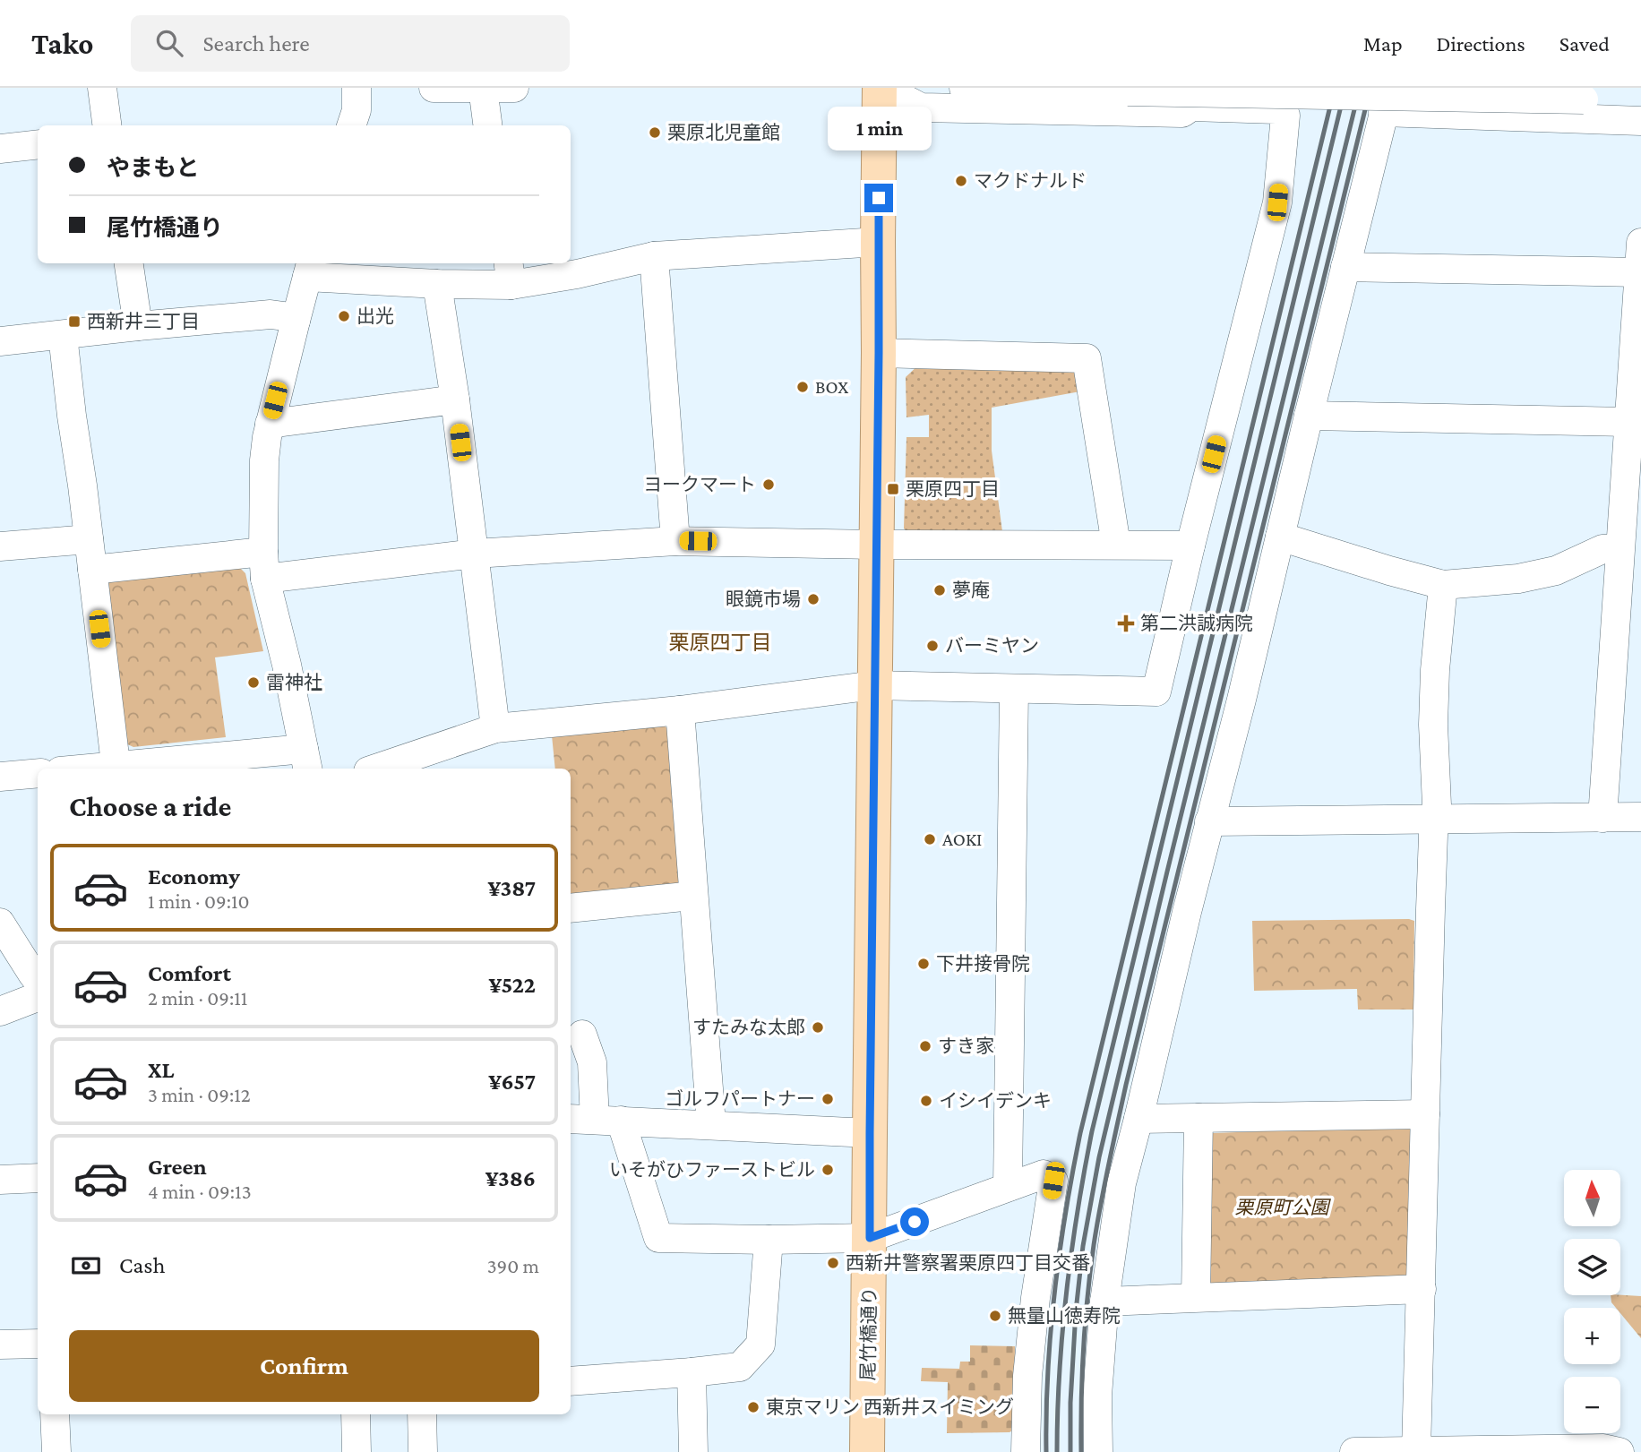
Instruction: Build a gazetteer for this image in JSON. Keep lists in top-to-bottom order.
{
  "streets": {
    "main road": ["尾竹橋通り"]
  },
  "districts": ["栗原四丁目"],
  "parks": ["栗原町公園"],
  "places": {
    "other": [
      "栗原北児童館",
      "マクドナルド",
      "出光",
      "BOX",
      "ヨークマート",
      "夢庵",
      "眼鏡市場",
      "バーミヤン",
      "雷神社",
      "AOKI",
      "下井接骨院",
      "すたみな太郎",
      "すき家",
      "ゴルフパートナー",
      "イシイデンキ",
      "いそがひファーストビル",
      "西新井警察署栗原四丁目交番",
      "無量山徳寿院",
      "東京マリン 西新井スイミング"
    ],
    "transit": ["西新井三丁目", "栗原四丁目"],
    "health": ["第二洪誠病院"]
  },
  "north": "top",
  "page": {
    "header": "Tako",
    "search": "Search here",
    "nav": ["Map", "Directions", "Saved"],
    "bubble": "1 min",
    "banner": ["やまもと", "尾竹橋通り"],
    "heading": "Choose a ride",
    "list": [
      {
        "name": "Economy",
        "note": "1 min · 09:10",
        "value": "¥387"
      },
      {
        "name": "Comfort",
        "note": "2 min · 09:11",
        "value": "¥522"
      },
      {
        "name": "XL",
        "note": "3 min · 09:12",
        "value": "¥657"
      },
      {
        "name": "Green",
        "note": "4 min · 09:13",
        "value": "¥386"
      }
    ],
    "map_buttons": ["+", "−"],
    "pay": ["Cash", "390 m"],
    "buttons": "Confirm"
  }
}
